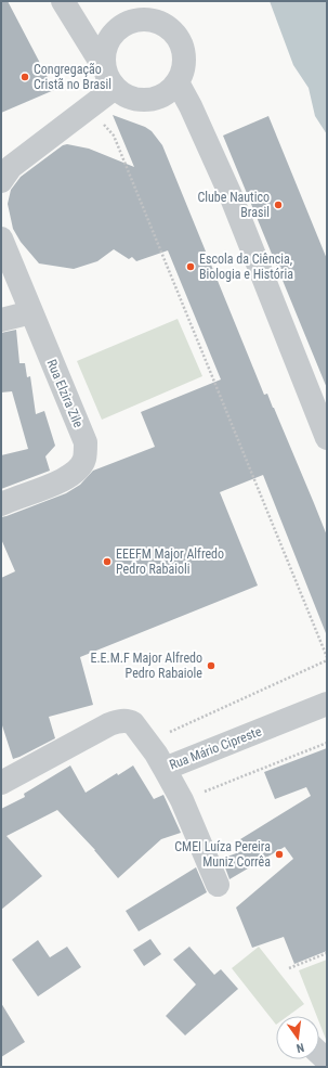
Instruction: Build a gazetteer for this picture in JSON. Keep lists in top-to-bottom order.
{
  "streets": {
    "street": ["Rua Elzira Zile", "Rua Mário Cipreste"]
  },
  "places": [
    "Congregação Cristã no Brasil",
    "Clube Nautico Brasil",
    "Escola da Ciência, Biologia e História",
    "EEEFM Major Alfredo Pedro Rabaioli",
    "E.E.M.F Major Alfredo Pedro Rabaiole",
    "CMEI Luíza Pereira Muniz Corrêa"
  ],
  "north": "bottom"
}
